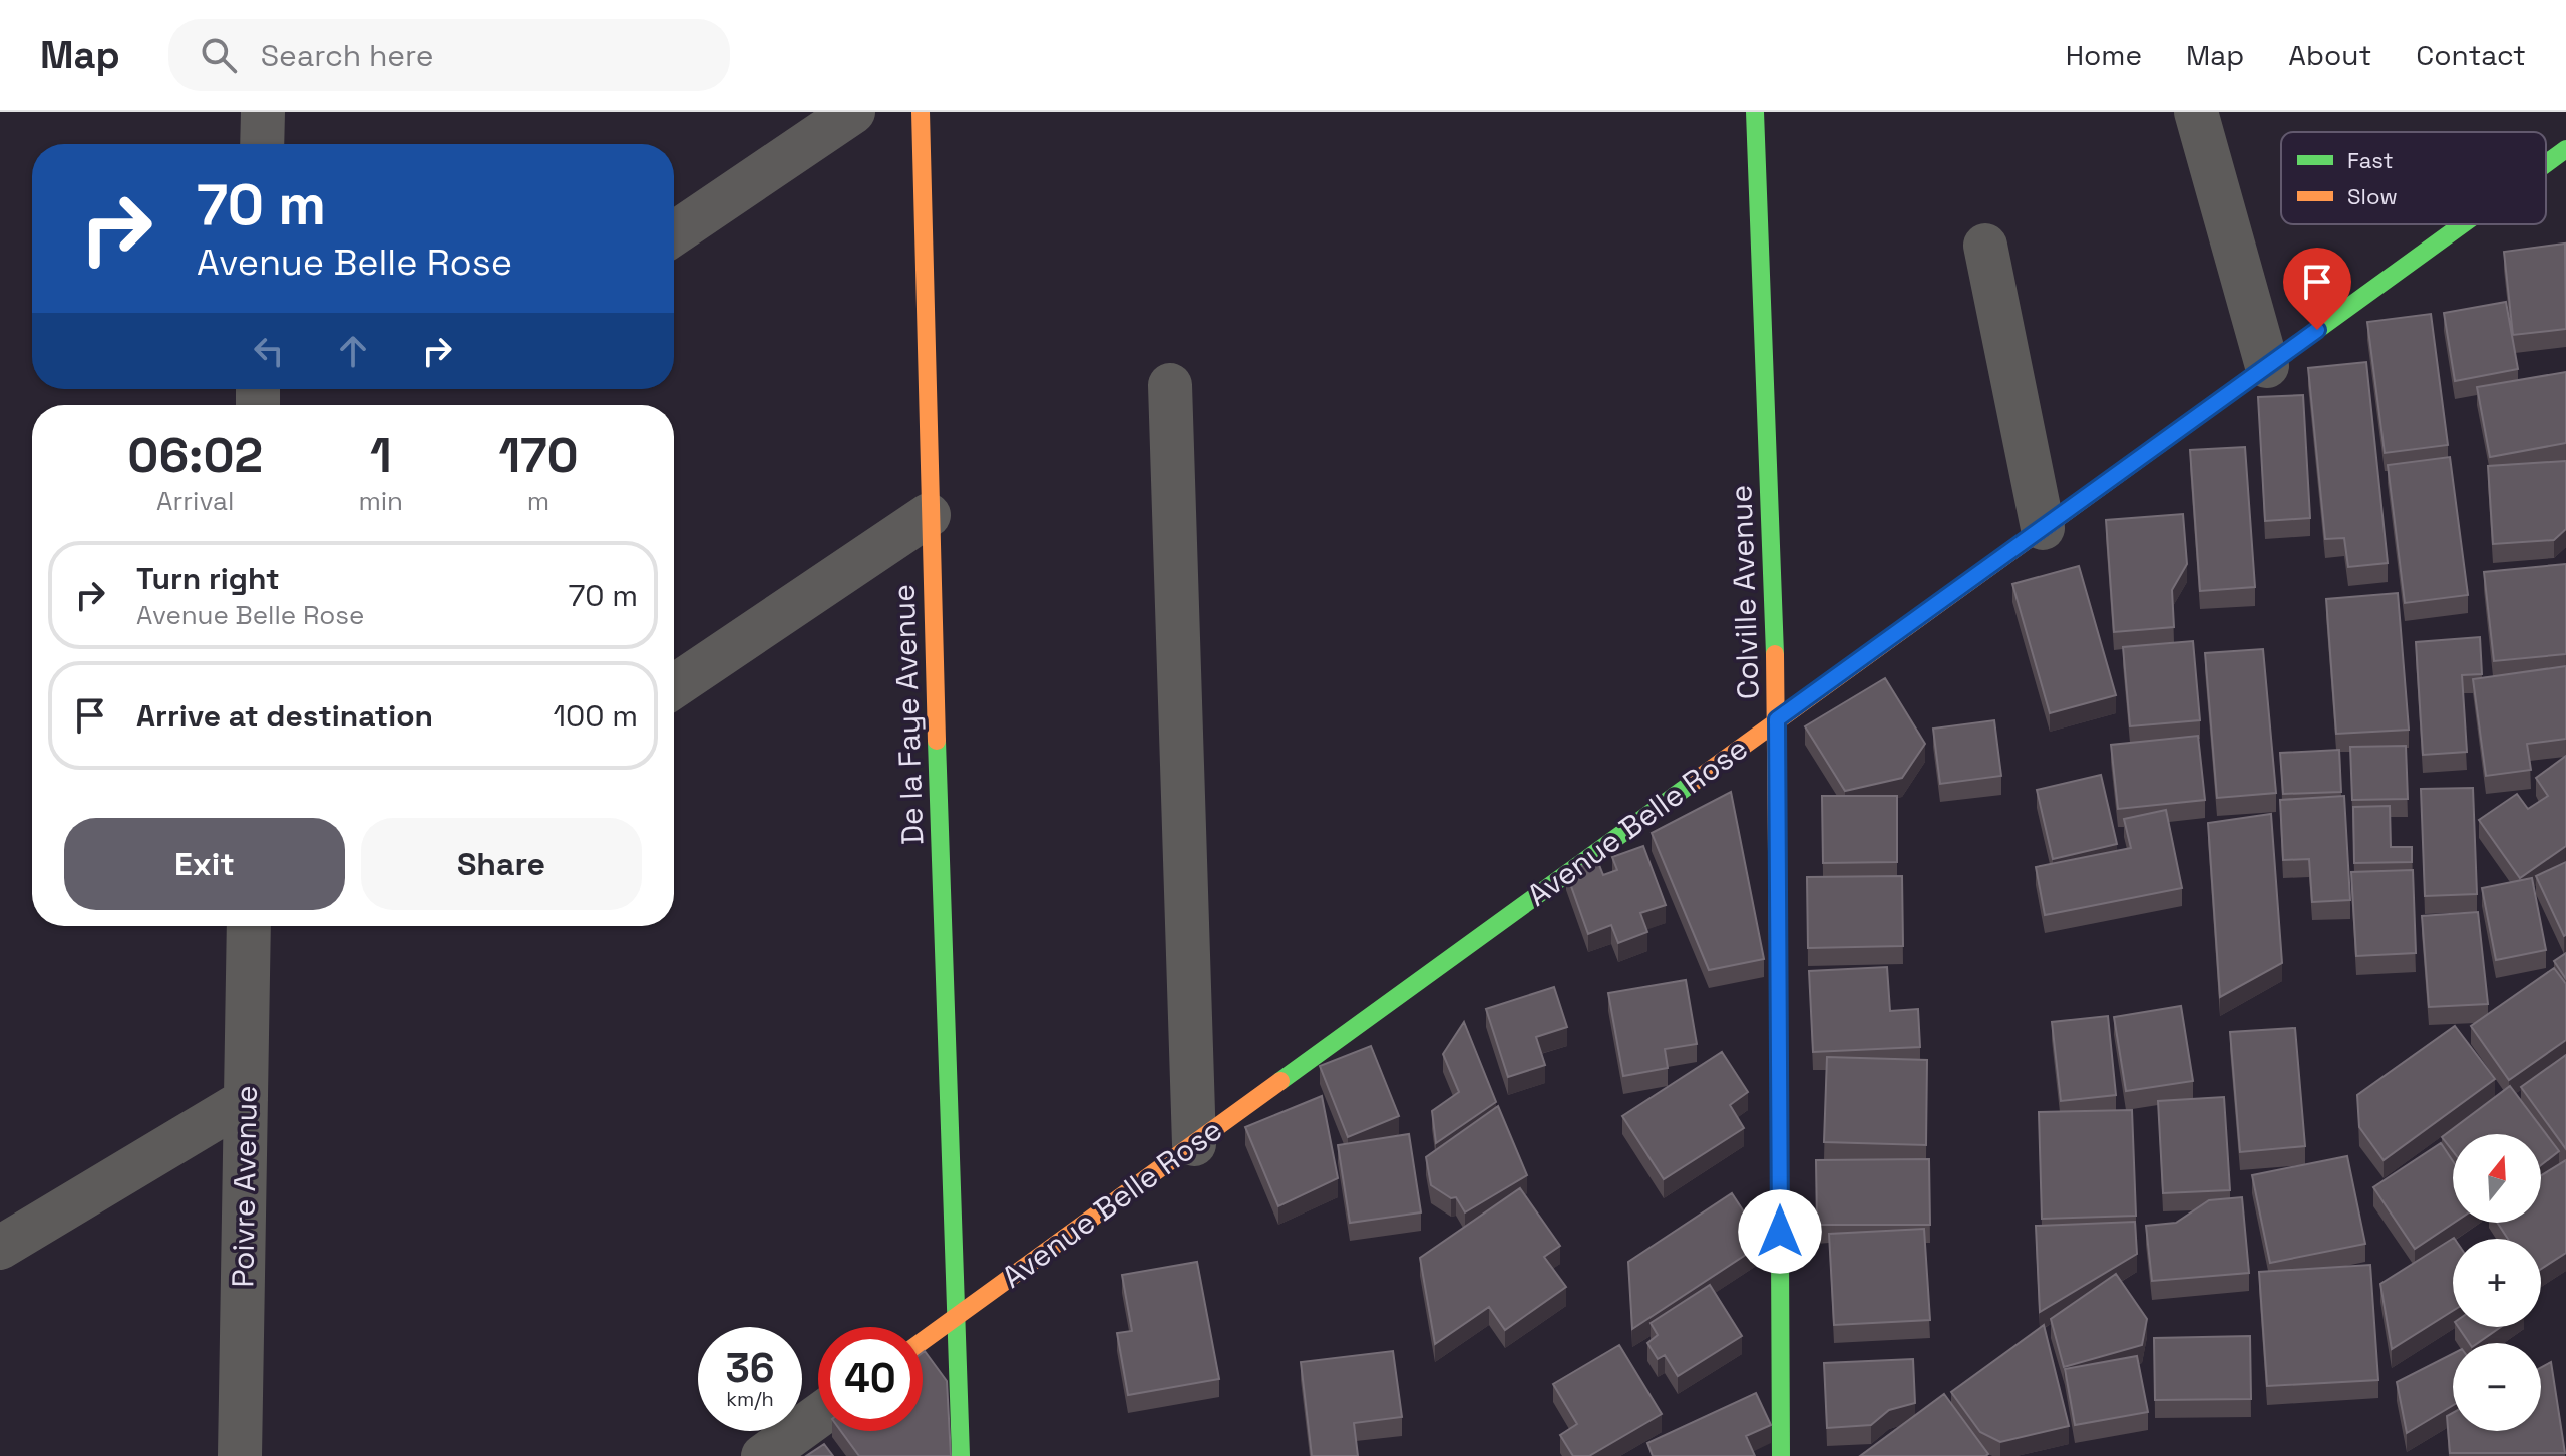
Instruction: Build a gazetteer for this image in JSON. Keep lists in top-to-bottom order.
{
  "streets": {
    "street": [
      "Colville Avenue",
      "De la Faye Avenue",
      "Avenue Belle Rose",
      "Poivre Avenue"
    ]
  },
  "crossings": [
    ["Colville Avenue", "Avenue Belle Rose"],
    ["De la Faye Avenue", "Avenue Belle Rose"]
  ],
  "legend": ["Fast", "Slow"],
  "north": "top",
  "page": {
    "header": "Map",
    "search": "Search here",
    "nav": [
      "Home",
      "Map",
      "About",
      "Contact"
    ],
    "turn": ["70 m", "Avenue Belle Rose"],
    "eta": [
      "06:02",
      "Arrival",
      "1",
      "min",
      "170",
      "m"
    ],
    "list": [
      {
        "name": "Turn right",
        "note": "Avenue Belle Rose",
        "value": "70 m"
      },
      {
        "name": "Arrive at destination",
        "value": "100 m"
      }
    ],
    "buttons": ["Exit", "Share"],
    "map_buttons": ["+", "−"],
    "speed": "36 km/h",
    "limit": "40"
  }
}
